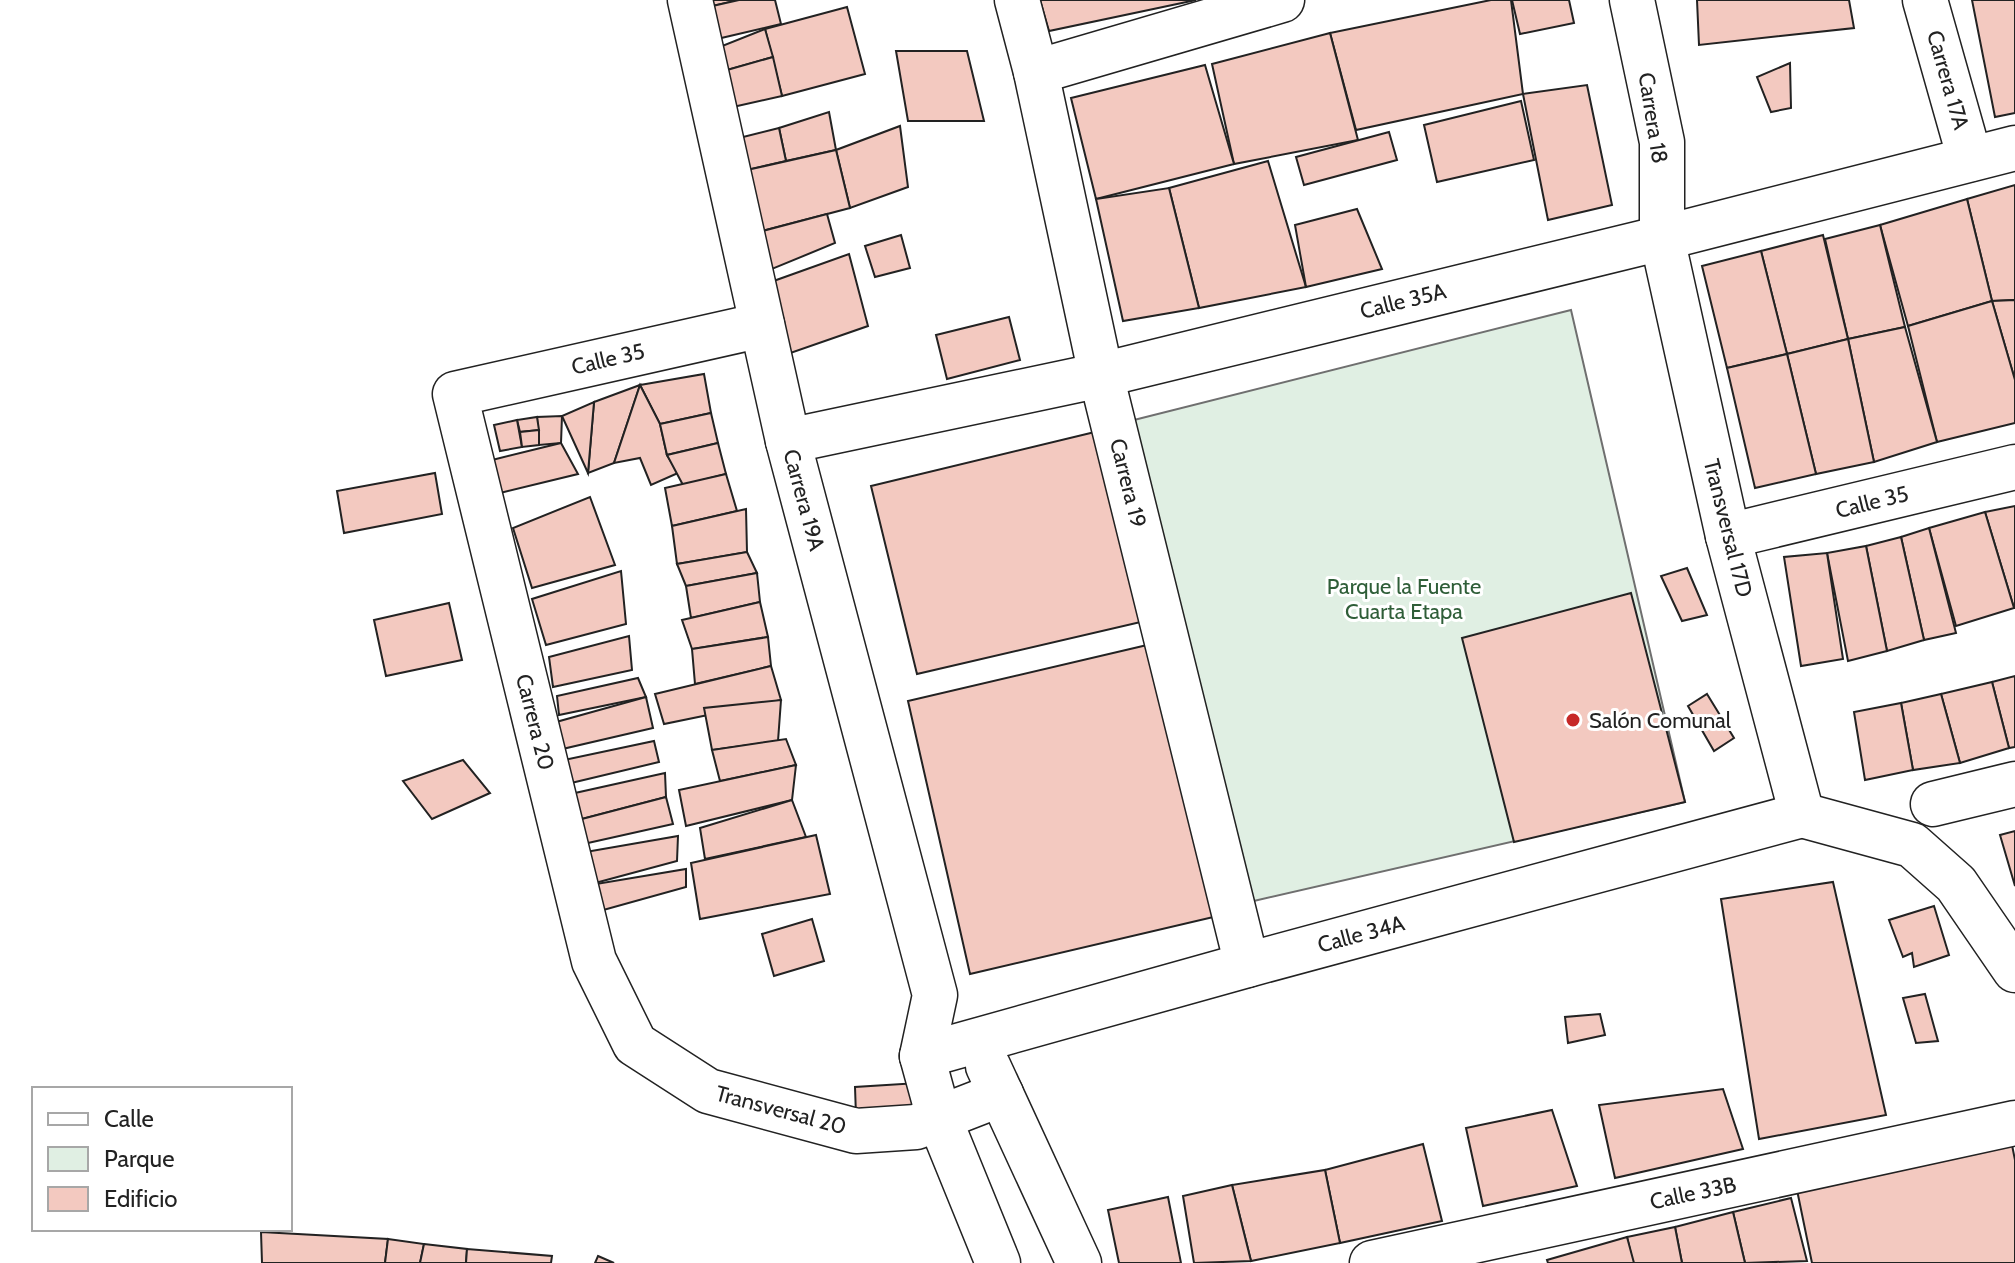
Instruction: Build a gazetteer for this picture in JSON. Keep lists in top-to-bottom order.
{
  "streets": {
    "street": [
      "Carrera 17A",
      "Carrera 18",
      "Calle 35A",
      "Calle 35",
      "Carrera 19",
      "Carrera 19A",
      "Transversal 17D",
      "Carrera 20",
      "Calle 34A",
      "Transversal 20",
      "Calle 33B"
    ]
  },
  "crossings": [
    ["Carrera 17A", "Calle 35A"],
    ["Carrera 18", "Calle 35A"],
    ["Carrera 18", "Transversal 17D"],
    ["Calle 35A", "Carrera 19"],
    ["Calle 35A", "Carrera 19A"],
    ["Calle 35A", "Transversal 17D"],
    ["Calle 35", "Carrera 19A"],
    ["Calle 35", "Transversal 17D"],
    ["Calle 35", "Carrera 20"],
    ["Carrera 19", "Calle 34A"],
    ["Carrera 19A", "Calle 34A"],
    ["Carrera 19A", "Transversal 20"],
    ["Transversal 17D", "Calle 34A"],
    ["Carrera 20", "Transversal 20"]
  ],
  "parks": ["Parque la Fuente Cuarta Etapa"],
  "places": ["Salón Comunal"],
  "legend": ["Calle", "Parque", "Edificio"]
}
